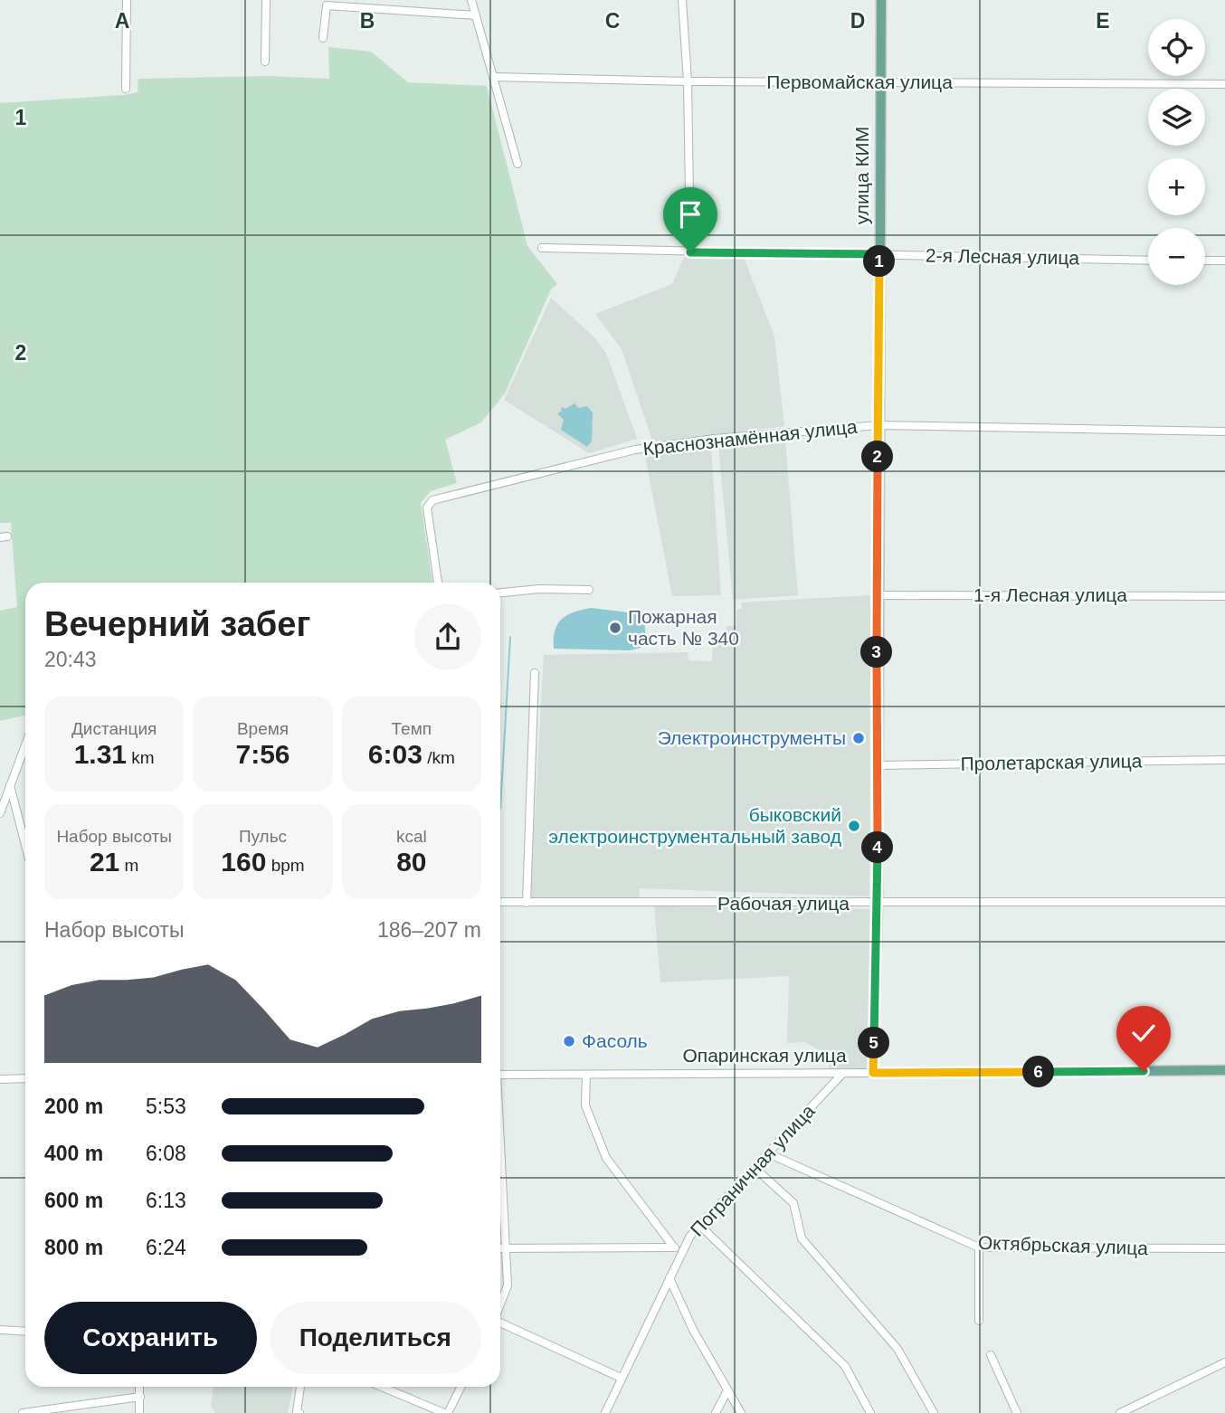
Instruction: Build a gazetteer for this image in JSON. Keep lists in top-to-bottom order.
{
  "streets": {
    "main road": ["улица КИМ", "Опаринская улица"],
    "street": [
      "Первомайская улица",
      "2-я Лесная улица",
      "Краснознамённая улица",
      "1-я Лесная улица",
      "Пролетарская улица",
      "Рабочая улица",
      "Пограничная улица",
      "Октябрьская улица"
    ]
  },
  "crossings": [
    ["Первомайская улица", "улица КИМ"],
    ["улица КИМ", "2-я Лесная улица"],
    ["улица КИМ", "Краснознамённая улица"],
    ["улица КИМ", "1-я Лесная улица"],
    ["улица КИМ", "Пролетарская улица"],
    ["улица КИМ", "Рабочая улица"],
    ["улица КИМ", "Опаринская улица"],
    ["Опаринская улица", "Пограничная улица"],
    ["Пограничная улица", "Октябрьская улица"]
  ],
  "places": [
    "Пожарная часть № 340",
    "Электроинструменты",
    "быковский электроинструментальный завод",
    "Фасоль"
  ],
  "page": {
    "map_buttons": ["+", "−"],
    "pins": [
      "1",
      "2",
      "3",
      "4",
      "5",
      "6"
    ],
    "heading": ["Вечерний забег", "20:43"],
    "stats": [
      ["Дистанция", "1.31 km"],
      ["Время", "7:56"],
      ["Темп", "6:03 /km"],
      ["Набор высоты", "21 m"],
      ["Пульс", "160 bpm"],
      ["kcal", "80"]
    ],
    "chart": ["Набор высоты", "186–207 m"],
    "list": [
      {
        "name": "200 m",
        "note": "5:53"
      },
      {
        "name": "400 m",
        "note": "6:08"
      },
      {
        "name": "600 m",
        "note": "6:13"
      },
      {
        "name": "800 m",
        "note": "6:24"
      }
    ],
    "buttons": ["Сохранить", "Поделиться"]
  },
  "grid": {
    "columns": [
      "A",
      "B",
      "C",
      "D",
      "E"
    ],
    "rows": ["1", "2"]
  }
}
